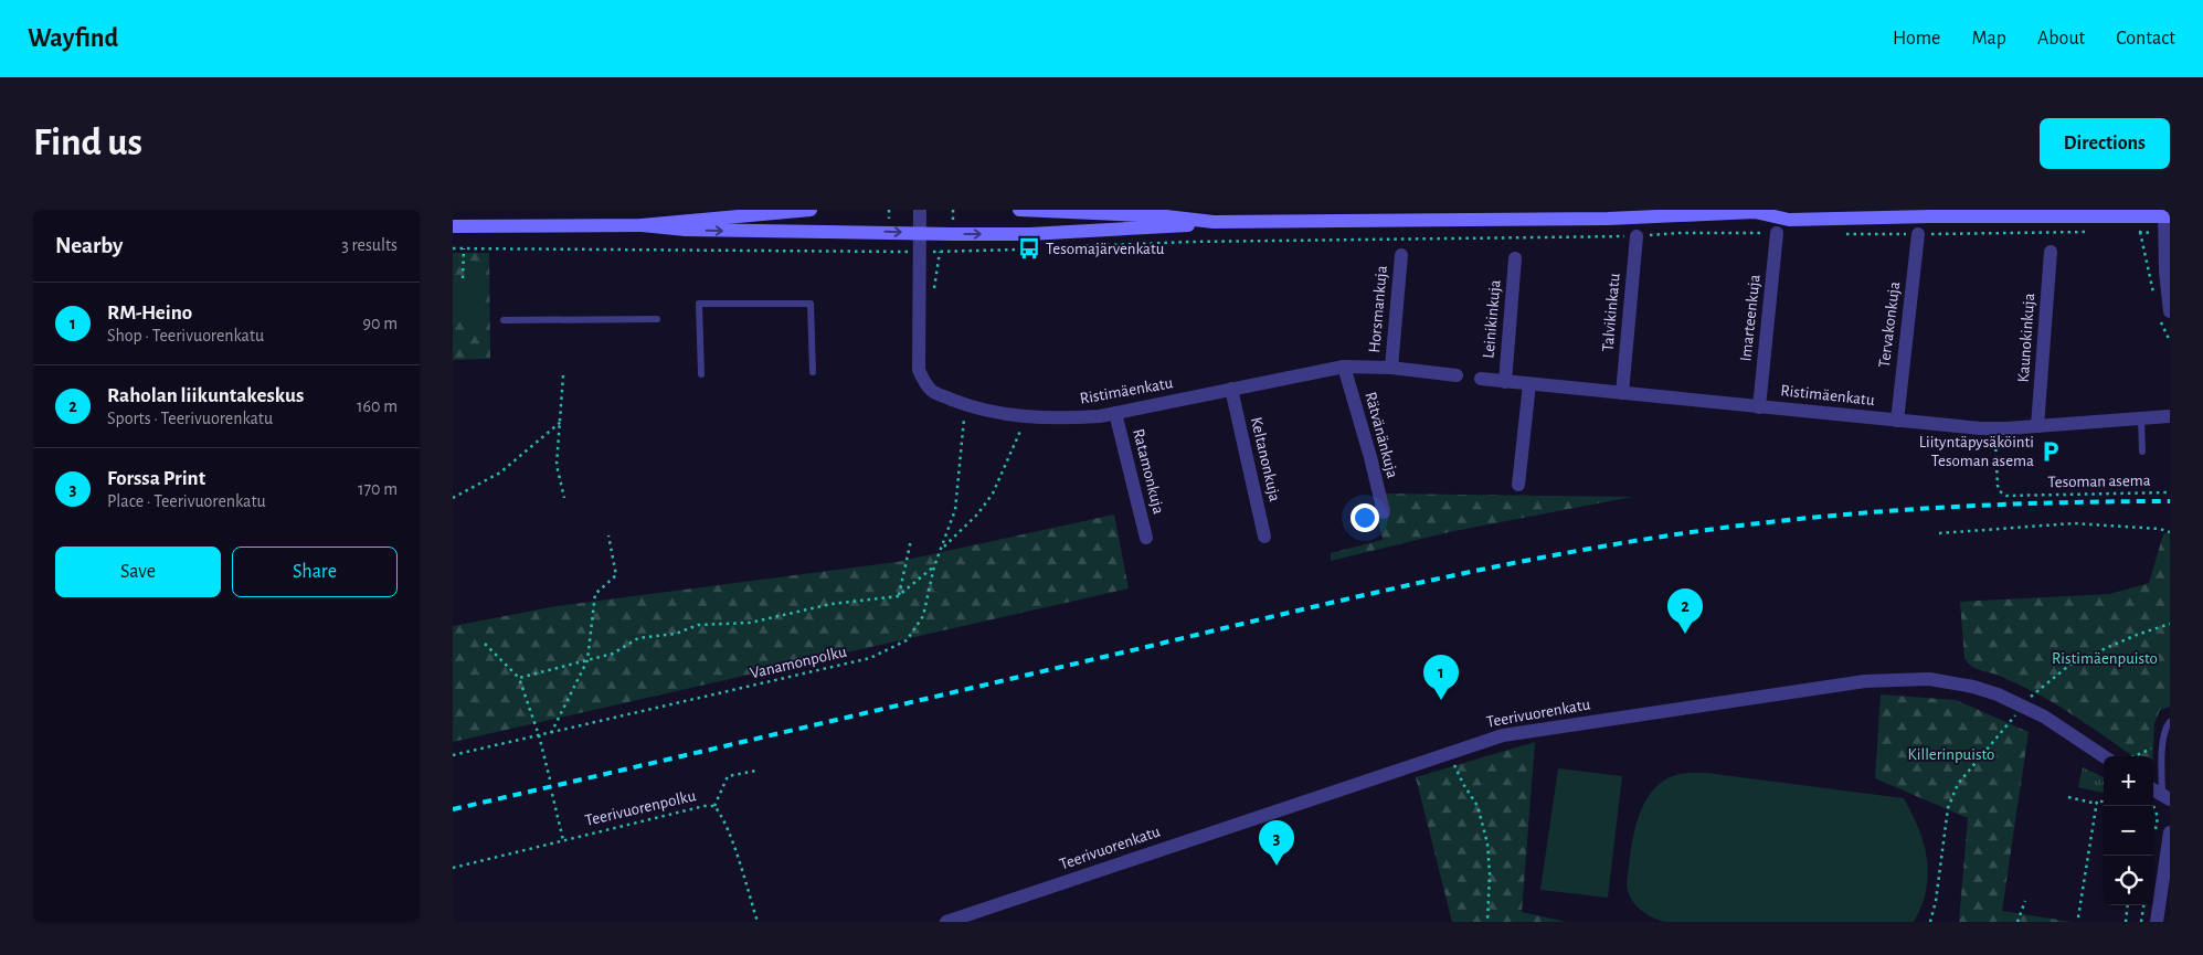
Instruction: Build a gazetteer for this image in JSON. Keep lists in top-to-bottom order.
{
  "streets": {
    "street": [
      "Horsmankuja",
      "Talvikinkatu",
      "Imarteenkuja",
      "Leinikinkuja",
      "Tervakonkuja",
      "Kaunokinkuja",
      "Ristimäenkatu",
      "Rätvänänkuja",
      "Keltanonkuja",
      "Ratamonkuja",
      "Teerivuorenkatu"
    ],
    "path": ["Tesoman asema", "Vanamonpolku", "Teerivuorenpolku"]
  },
  "crossings": [
    ["Horsmankuja", "Ristimäenkatu"],
    ["Talvikinkatu", "Ristimäenkatu"],
    ["Imarteenkuja", "Ristimäenkatu"],
    ["Leinikinkuja", "Ristimäenkatu"],
    ["Tervakonkuja", "Ristimäenkatu"],
    ["Kaunokinkuja", "Ristimäenkatu"],
    ["Ristimäenkatu", "Rätvänänkuja"],
    ["Ristimäenkatu", "Keltanonkuja"],
    ["Ristimäenkatu", "Ratamonkuja"],
    ["Ristimäenkatu", "Vanamonpolku"]
  ],
  "parks": ["Ristimäenpuisto", "Killerinpuisto"],
  "places": {
    "bus stop": ["Tesomajärvenkatu"],
    "parking": ["Liityntäpysäköinti Tesoman asema"]
  },
  "page": {
    "header": "Wayfind",
    "nav": [
      "Home",
      "Map",
      "About",
      "Contact"
    ],
    "buttons": [
      "Directions",
      ["Save", "Share"]
    ],
    "title": "Find us",
    "heading": ["Nearby", "3 results"],
    "list": [
      {
        "mark": "1",
        "name": "RM-Heino",
        "note": "Shop · Teerivuorenkatu",
        "value": "90 m"
      },
      {
        "mark": "2",
        "name": "Raholan liikuntakeskus",
        "note": "Sports · Teerivuorenkatu",
        "value": "160 m"
      },
      {
        "mark": "3",
        "name": "Forssa Print",
        "note": "Place · Teerivuorenkatu",
        "value": "170 m"
      }
    ],
    "pins": ["2", "1", "3"],
    "map_buttons": ["+", "−"]
  }
}
